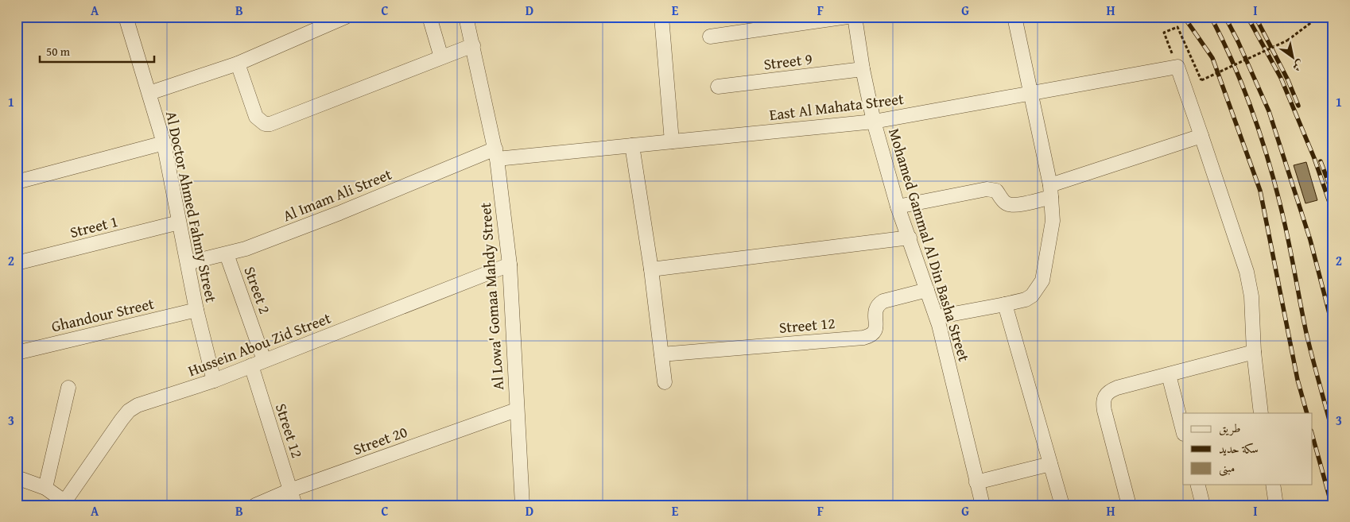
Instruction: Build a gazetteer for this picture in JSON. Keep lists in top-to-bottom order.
{
  "streets": {
    "street": [
      "Street 9",
      "East Al Mahata Street",
      "Al Imam Ali Street",
      "Al Doctor Ahmed Fahmy Street",
      "Street 1",
      "Mohamed Gammal Al Din Basha Street",
      "Street 2",
      "Al Lowa' Gomaa Mahdy Street",
      "Ghandour Street",
      "Street 12",
      "Hussein Abou Zid Street",
      "Street 20"
    ]
  },
  "crossings": [
    ["Street 9", "Mohamed Gammal Al Din Basha Street"],
    ["East Al Mahata Street", "Al Imam Ali Street"],
    ["East Al Mahata Street", "Mohamed Gammal Al Din Basha Street"],
    ["East Al Mahata Street", "Al Lowa' Gomaa Mahdy Street"],
    ["Al Imam Ali Street", "Al Doctor Ahmed Fahmy Street"],
    ["Al Imam Ali Street", "Street 2"],
    ["Al Imam Ali Street", "Al Lowa' Gomaa Mahdy Street"],
    ["Al Doctor Ahmed Fahmy Street", "Street 1"],
    ["Al Doctor Ahmed Fahmy Street", "Ghandour Street"],
    ["Al Doctor Ahmed Fahmy Street", "Hussein Abou Zid Street"],
    ["Mohamed Gammal Al Din Basha Street", "Street 12"],
    ["Street 2", "Hussein Abou Zid Street"],
    ["Al Lowa' Gomaa Mahdy Street", "Hussein Abou Zid Street"],
    ["Al Lowa' Gomaa Mahdy Street", "Street 20"],
    ["Street 12", "Hussein Abou Zid Street"],
    ["Street 12", "Street 20"]
  ],
  "legend": ["طريق", "سكة حديد", "مبنى"],
  "scale_bar": "50 m",
  "north": "bottom right",
  "grid": {
    "columns": [
      "A",
      "B",
      "C",
      "D",
      "E",
      "F",
      "G",
      "H",
      "I"
    ],
    "rows": ["1", "2", "3"]
  }
}
